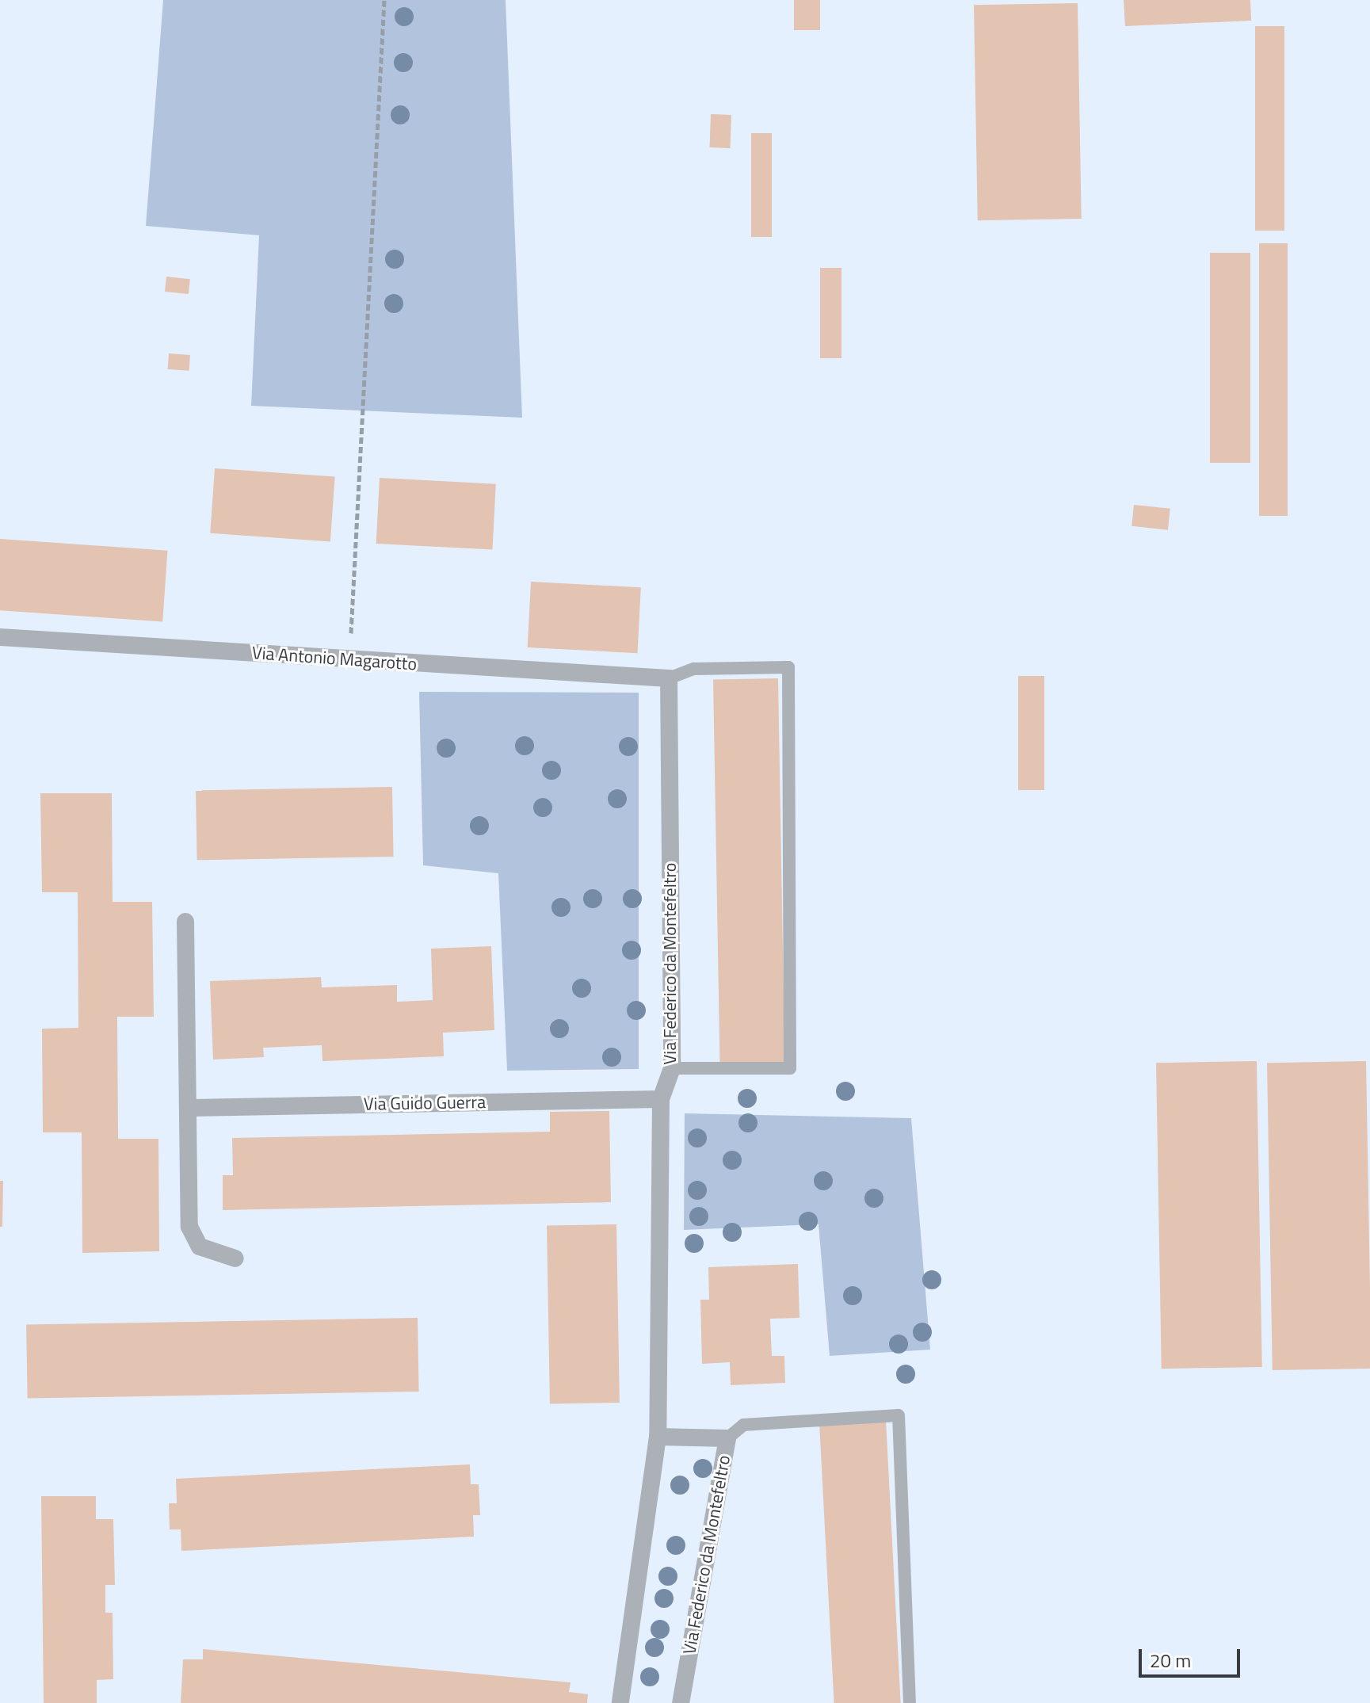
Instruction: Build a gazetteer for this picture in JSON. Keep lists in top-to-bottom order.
{
  "streets": {
    "street": ["Via Antonio Magarotto", "Via Federico da Montefeltro", "Via Guido Guerra"]
  },
  "crossings": [
    ["Via Antonio Magarotto", "Via Federico da Montefeltro"],
    ["Via Federico da Montefeltro", "Via Guido Guerra"]
  ],
  "scale_bar": "20 m"
}
